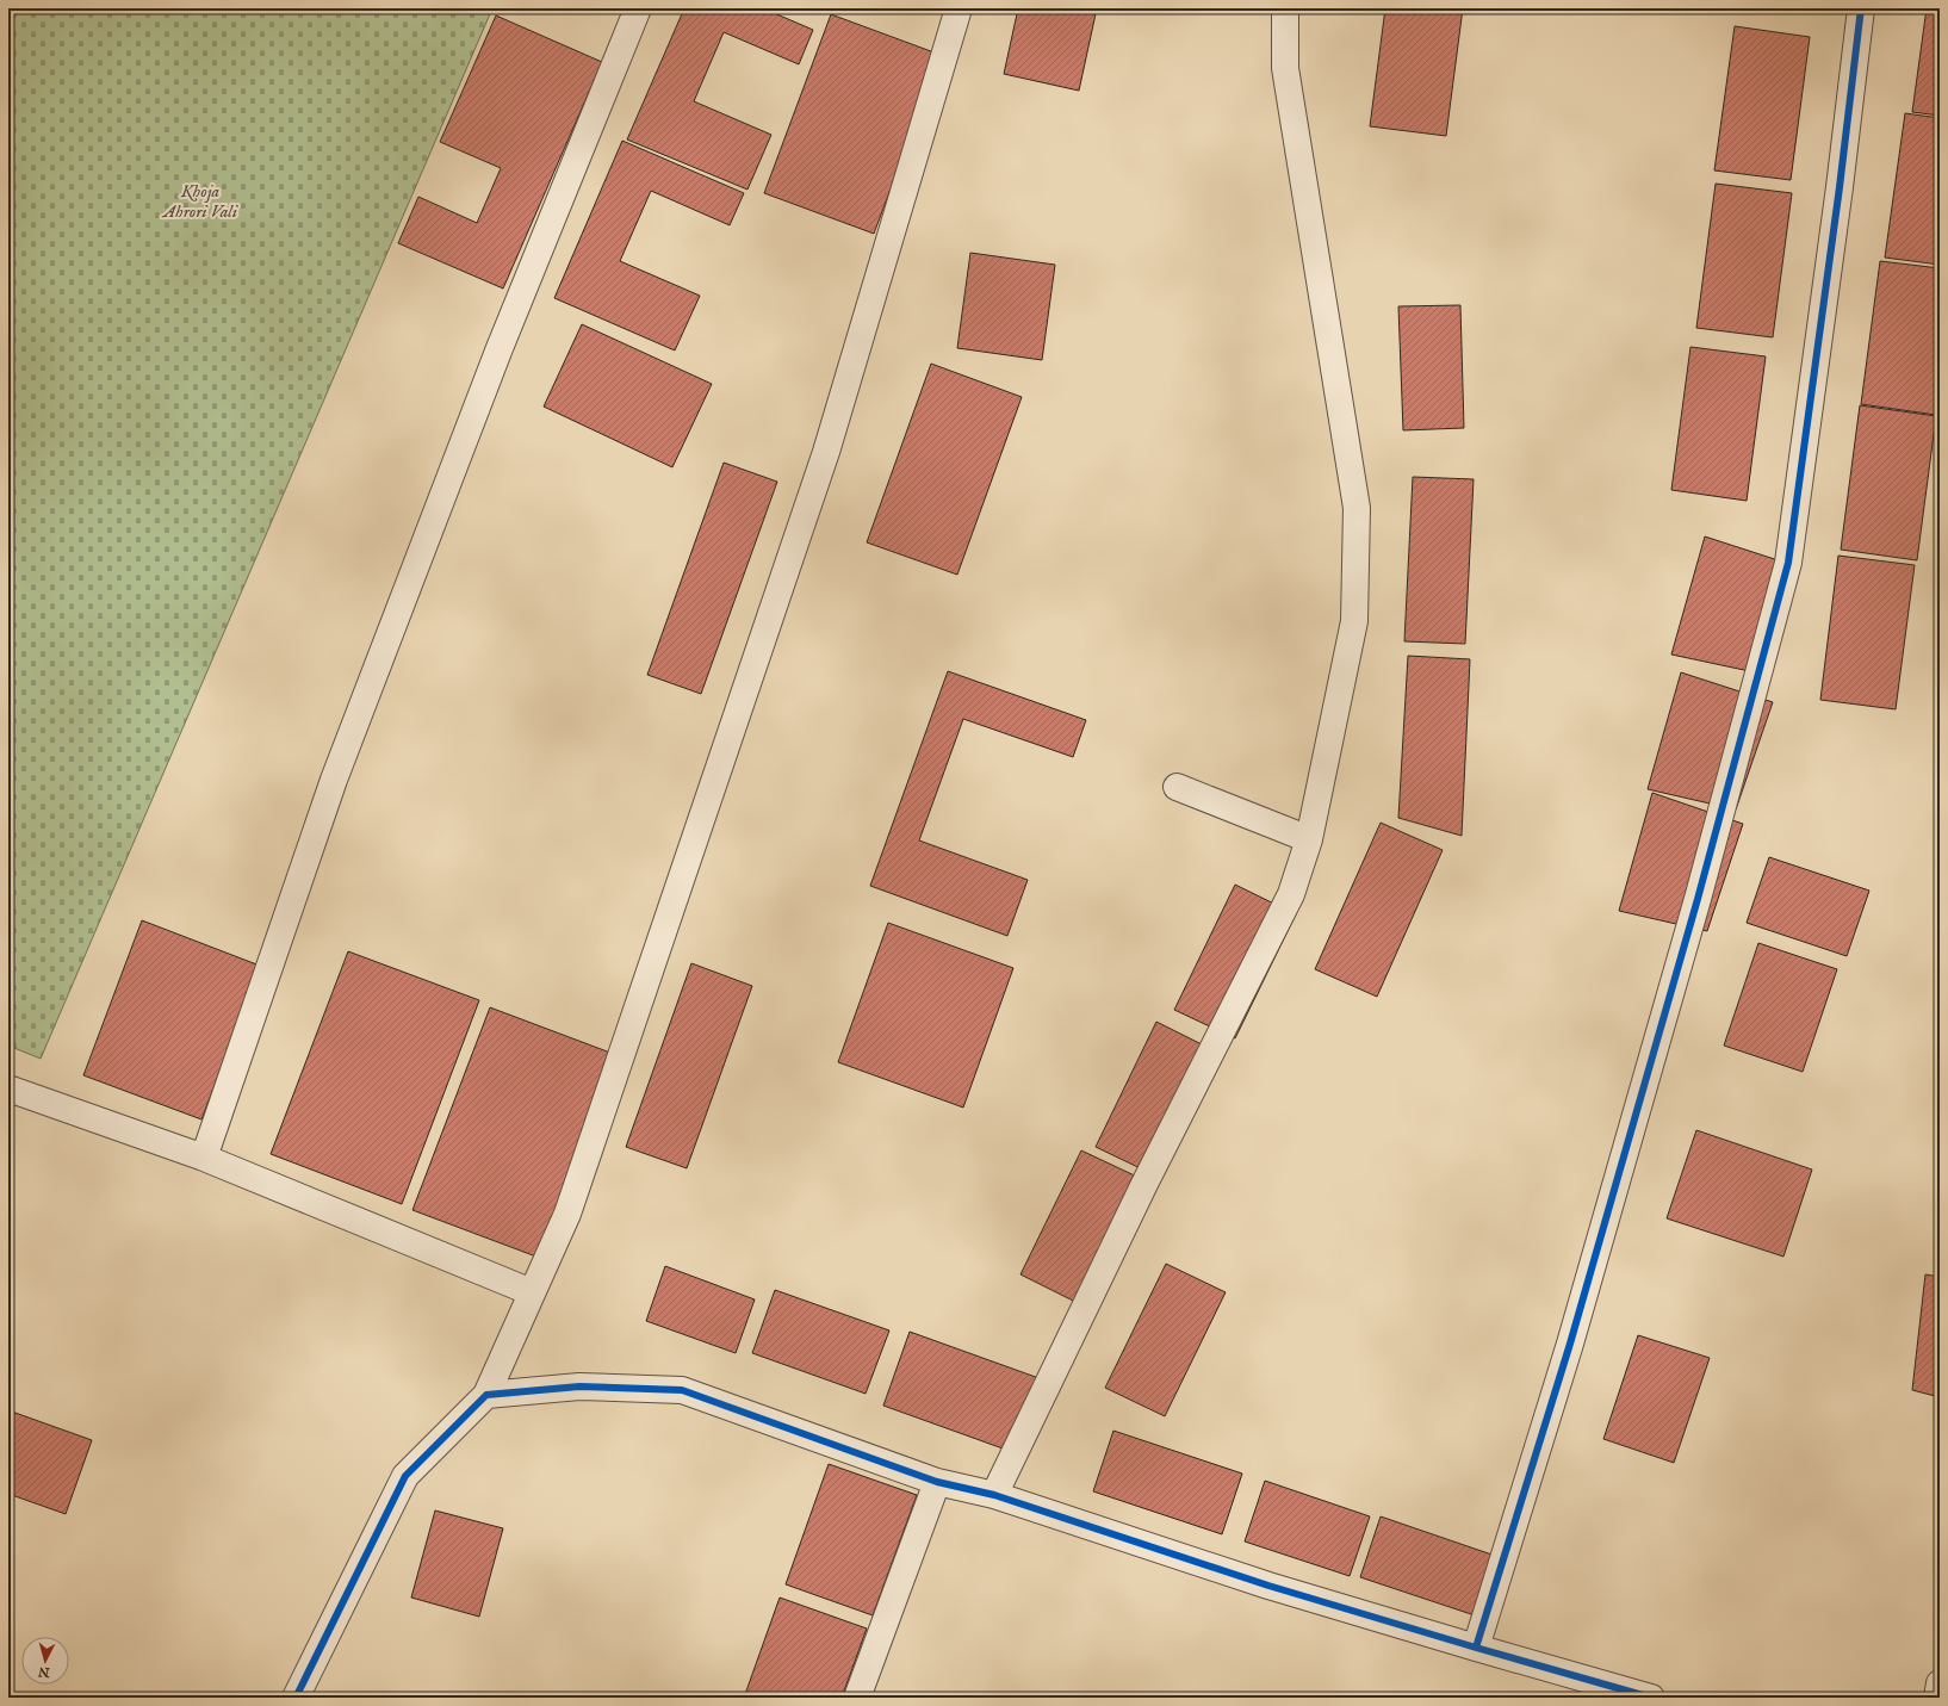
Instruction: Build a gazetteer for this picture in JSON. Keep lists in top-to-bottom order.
{
  "parks": ["Khoja Ahrori Vali"],
  "north": "bottom"
}
